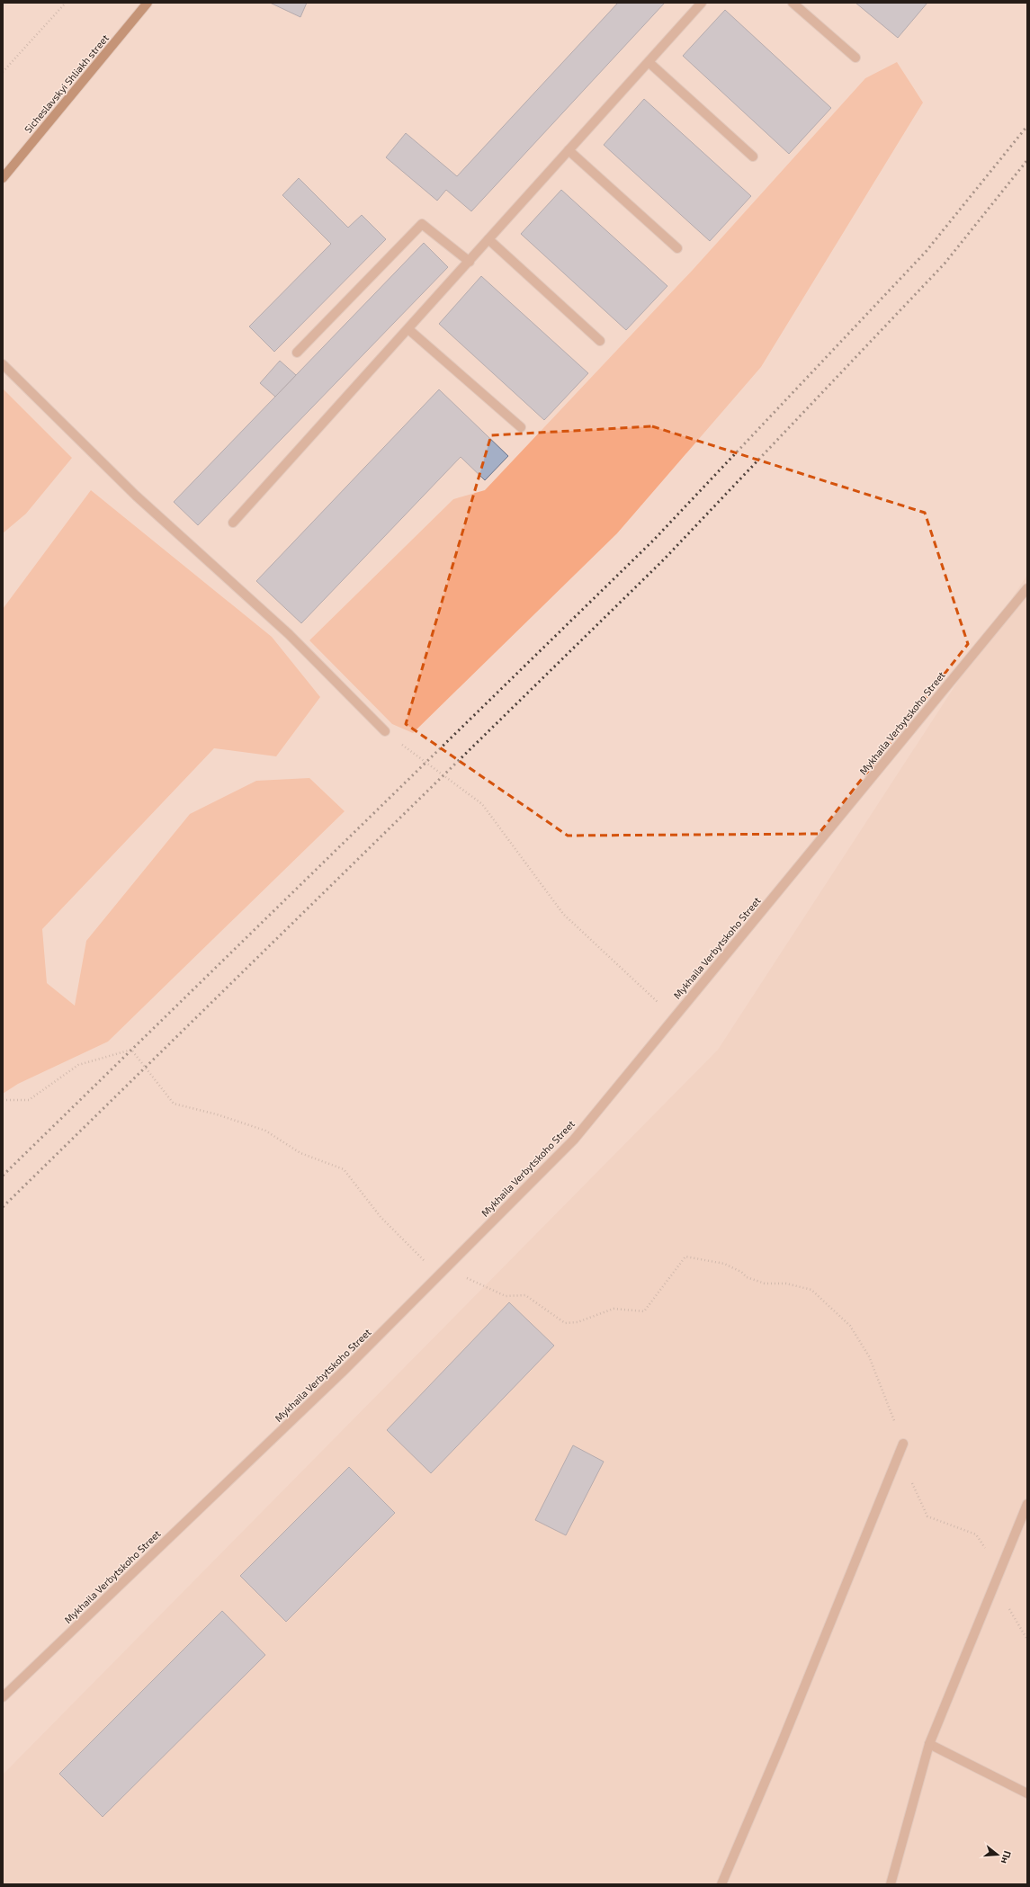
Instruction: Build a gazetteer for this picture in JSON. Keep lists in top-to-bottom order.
{
  "streets": {
    "main road": ["Sicheslavskyi Shliakh street"],
    "street": ["Mykhaila Verbytskoho Street"]
  },
  "north": "right"
}
